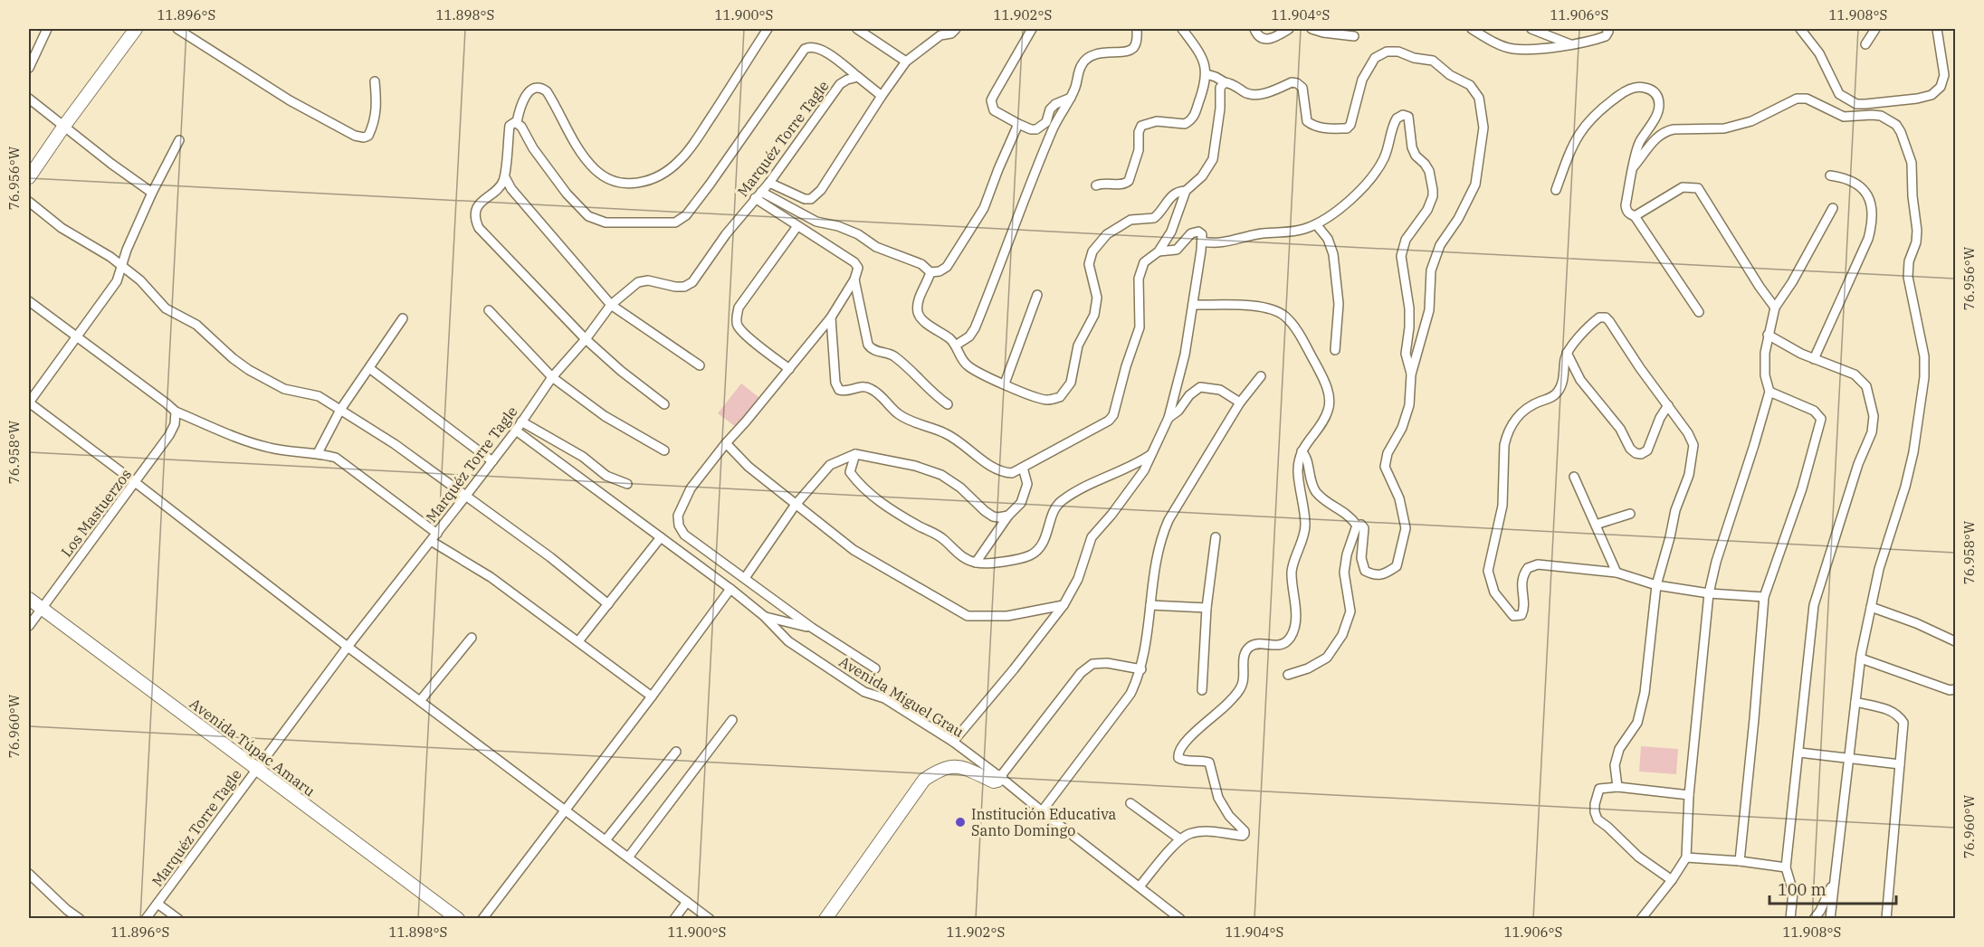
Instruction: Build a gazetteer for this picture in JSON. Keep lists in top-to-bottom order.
{
  "streets": {
    "street": [
      "Marquéz Torre Tagle",
      "Los Mastuerzos",
      "Avenida Miguel Grau",
      "Avenida Túpac Amaru"
    ]
  },
  "crossings": [
    ["Marquéz Torre Tagle", "Avenida Miguel Grau"],
    ["Marquéz Torre Tagle", "Avenida Túpac Amaru"],
    ["Los Mastuerzos", "Avenida Túpac Amaru"]
  ],
  "places": ["Institución Educativa Santo Domingo"],
  "scale_bar": "100 m",
  "coordinates": [
    "11.896°S",
    "11.898°S",
    "11.900°S",
    "11.902°S",
    "11.904°S",
    "11.906°S",
    "11.908°S",
    "76.956°W",
    "76.958°W",
    "76.960°W"
  ]
}
